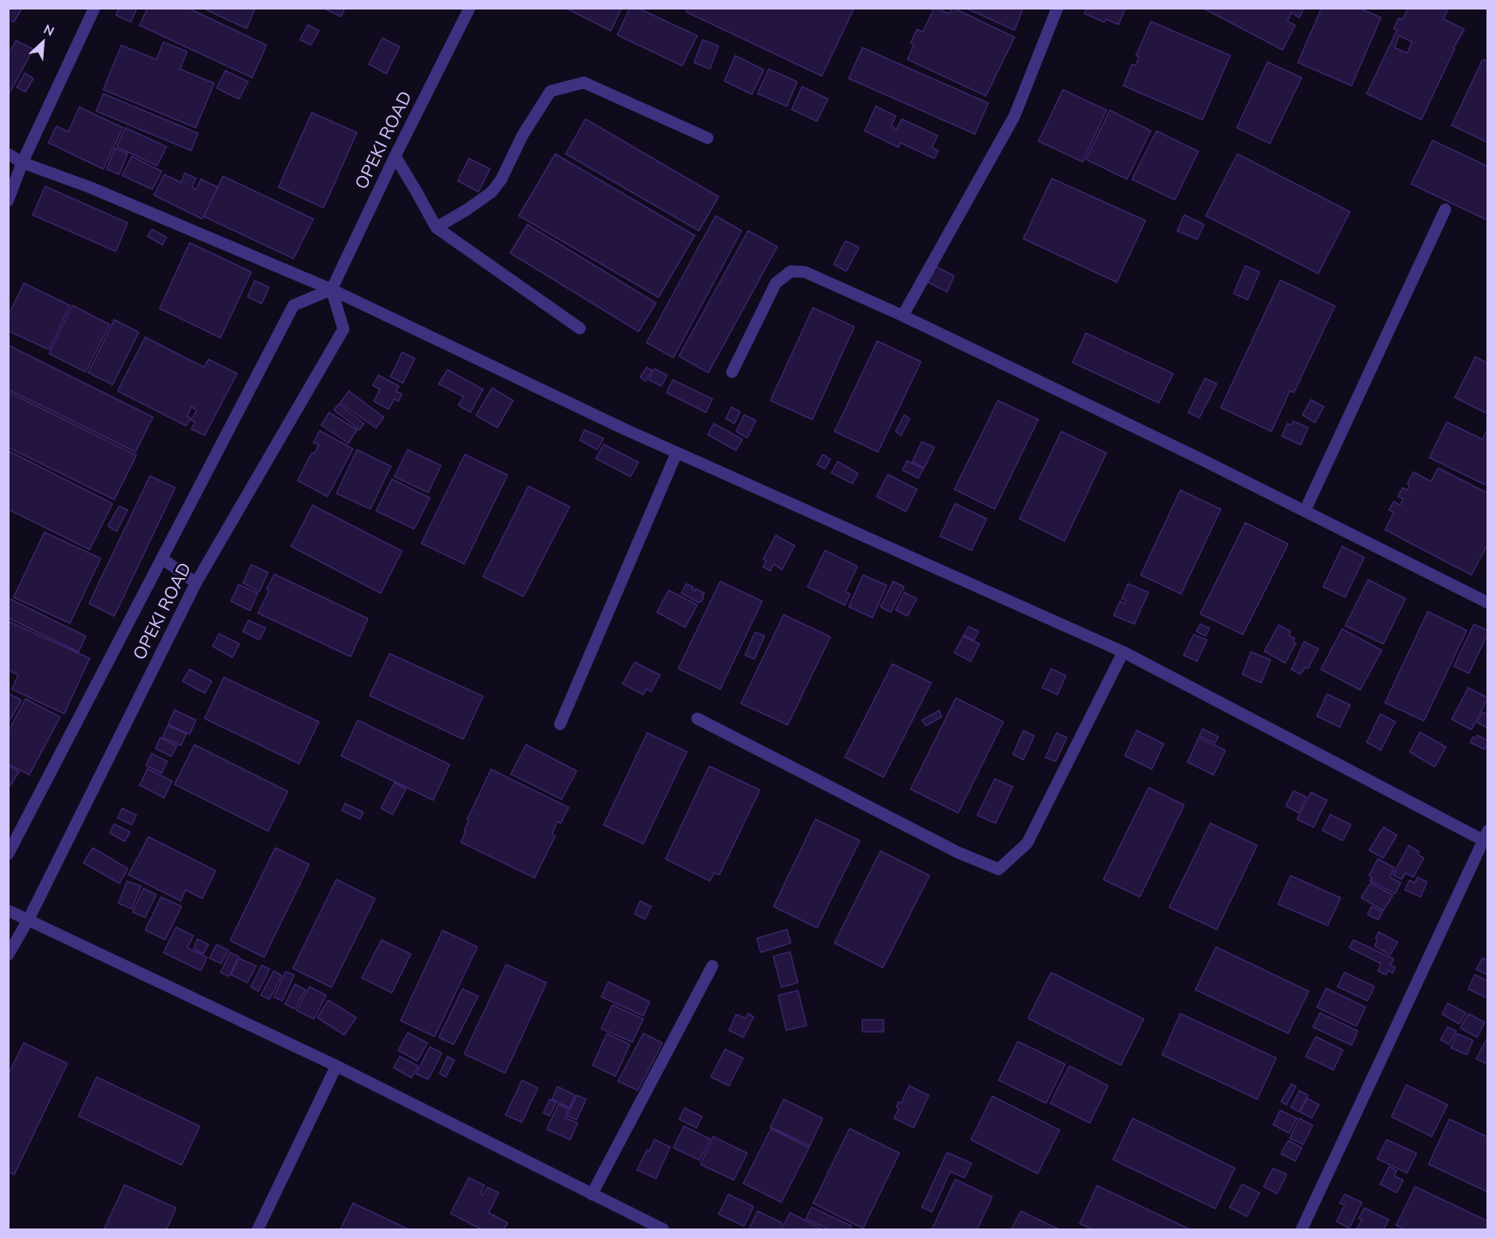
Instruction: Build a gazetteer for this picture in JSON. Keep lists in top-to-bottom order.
{
  "streets": {
    "street": ["OPEKI ROAD"]
  },
  "north": "top right"
}
